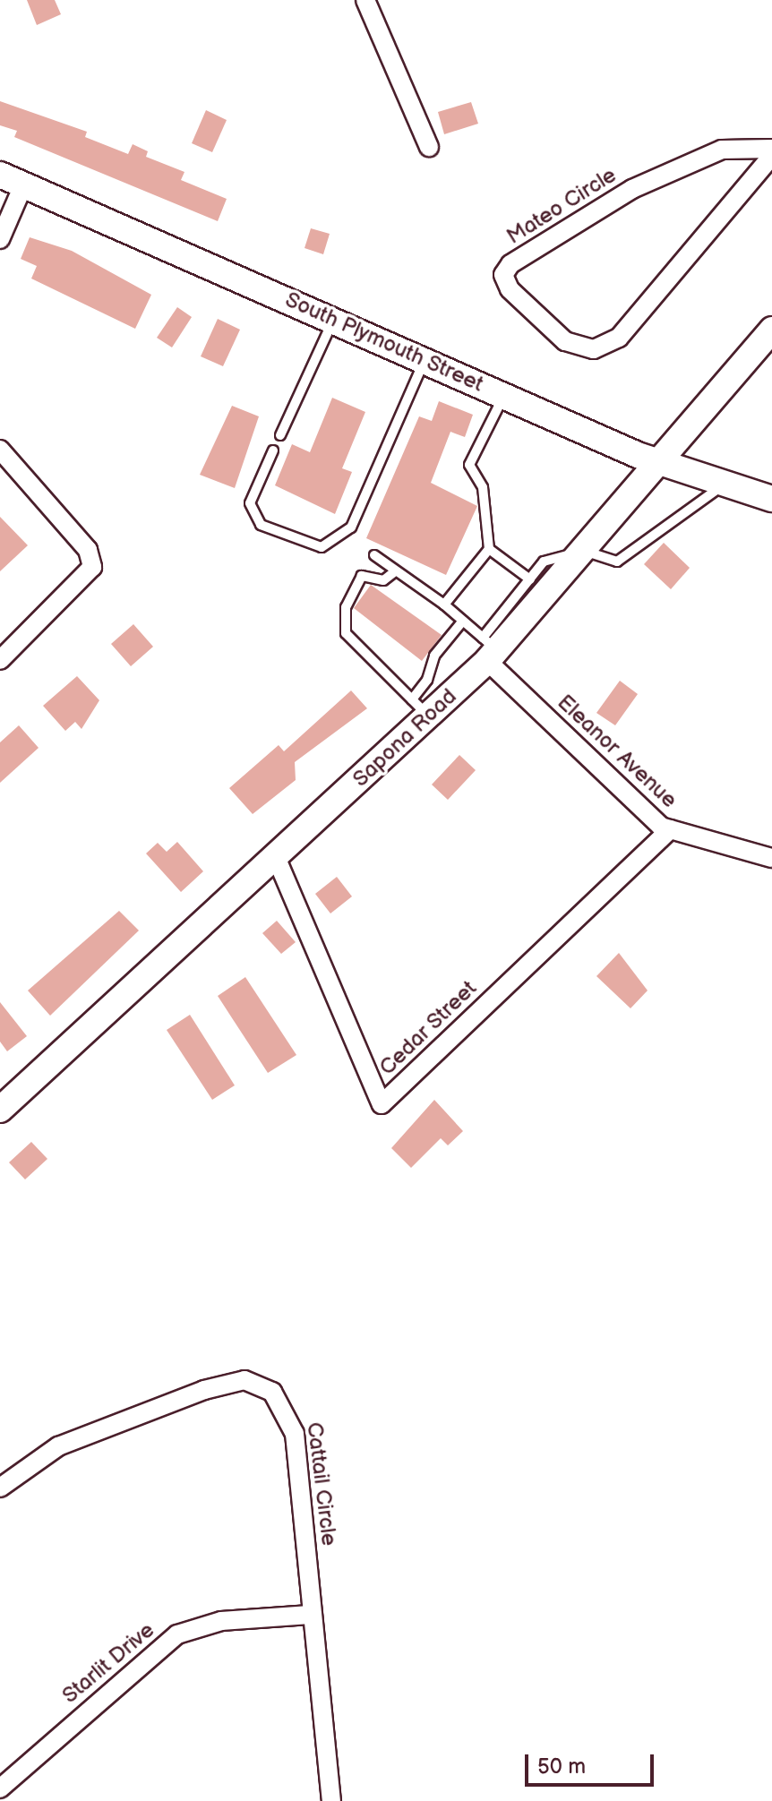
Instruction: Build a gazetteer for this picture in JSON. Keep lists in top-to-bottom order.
{
  "streets": {
    "street": [
      "Mateo Circle",
      "South Plymouth Street",
      "Sapona Road",
      "Eleanor Avenue",
      "Cedar Street",
      "Cattail Circle",
      "Starlit Drive"
    ]
  },
  "crossings": [
    ["South Plymouth Street", "Sapona Road"],
    ["Sapona Road", "Eleanor Avenue"],
    ["Sapona Road", "Cedar Street"],
    ["Eleanor Avenue", "Cedar Street"],
    ["Cattail Circle", "Starlit Drive"]
  ],
  "scale_bar": "50 m"
}
